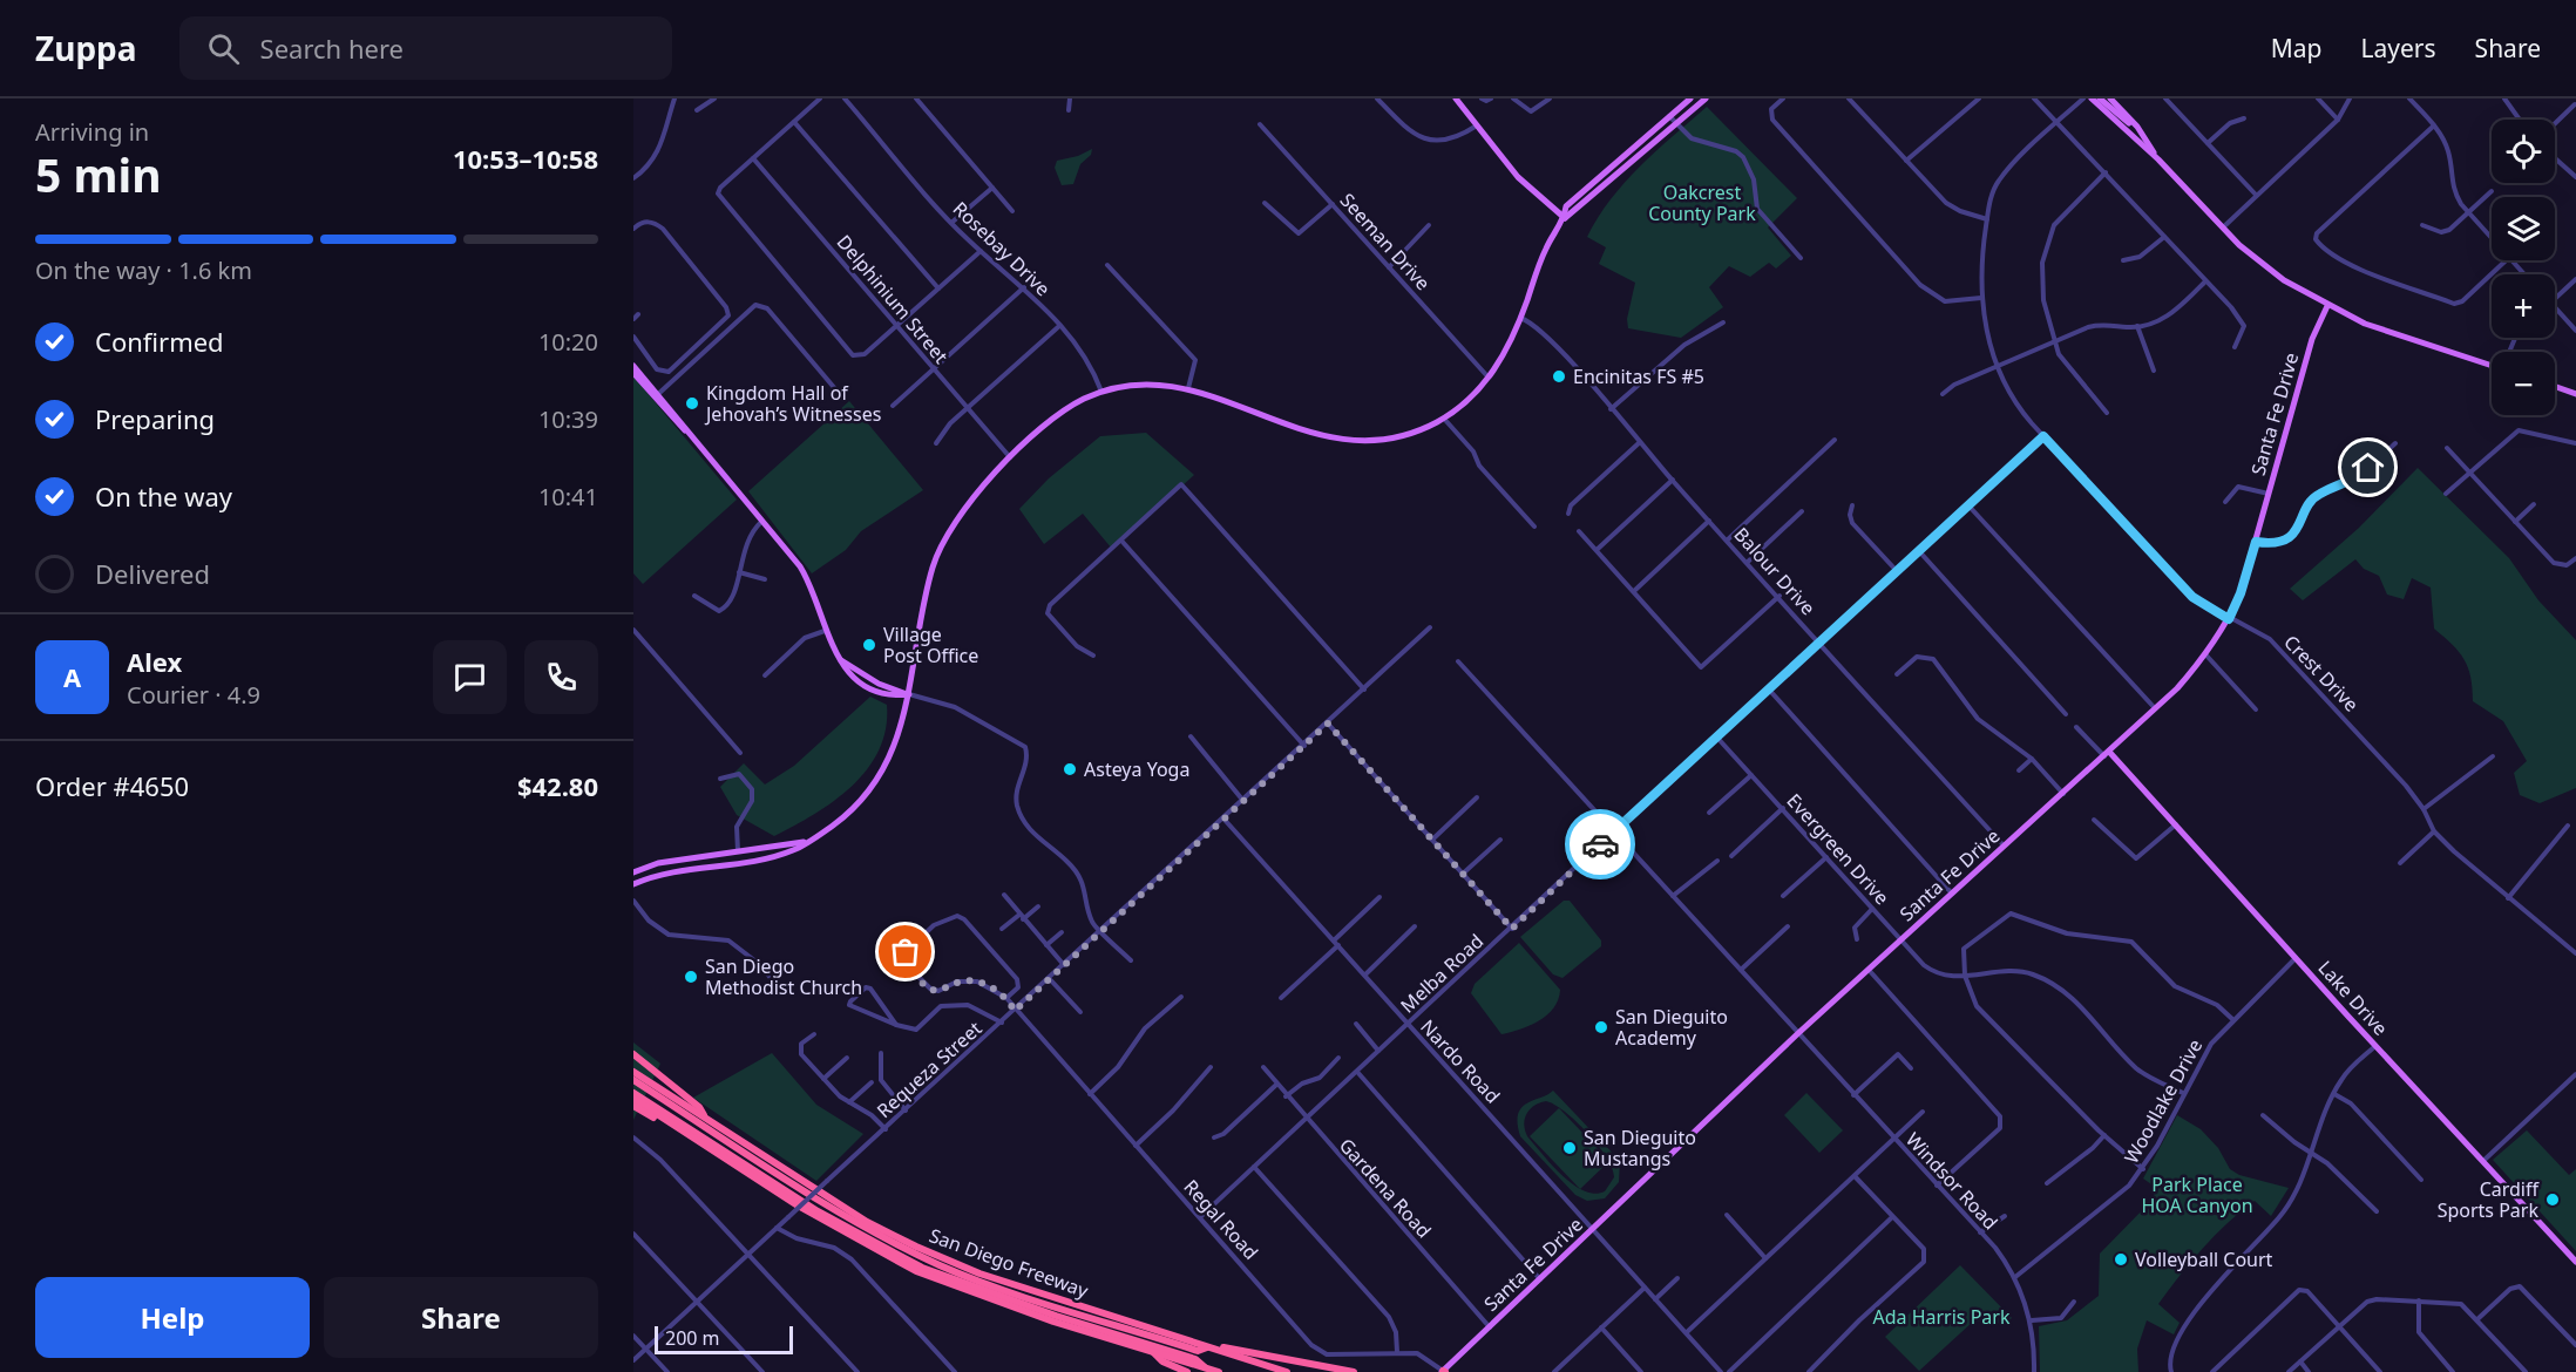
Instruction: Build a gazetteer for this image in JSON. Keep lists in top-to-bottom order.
{
  "streets": {
    "highway": ["San Diego Freeway"],
    "main road": ["Santa Fe Drive", "Lake Drive"],
    "street": [
      "Seeman Drive",
      "Rosebay Drive",
      "Delphinium Street",
      "Balour Drive",
      "Crest Drive",
      "Evergreen Drive",
      "Melba Road",
      "Nardo Road",
      "Requeza Street",
      "Woodlake Drive",
      "Windsor Road",
      "Gardena Road",
      "Regal Road"
    ]
  },
  "crossings": [
    ["Santa Fe Drive", "Balour Drive"],
    ["Santa Fe Drive", "Crest Drive"],
    ["Santa Fe Drive", "Evergreen Drive"],
    ["Santa Fe Drive", "Lake Drive"],
    ["Santa Fe Drive", "Nardo Road"],
    ["Santa Fe Drive", "Windsor Road"],
    ["Santa Fe Drive", "Gardena Road"],
    ["Santa Fe Drive", "Regal Road"],
    ["Balour Drive", "Melba Road"],
    ["Crest Drive", "Melba Road"],
    ["Evergreen Drive", "Melba Road"],
    ["Evergreen Drive", "Woodlake Drive"],
    ["Melba Road", "Nardo Road"],
    ["Melba Road", "Windsor Road"],
    ["Melba Road", "Gardena Road"],
    ["Melba Road", "Regal Road"],
    ["Lake Drive", "Woodlake Drive"],
    ["Nardo Road", "Requeza Street"],
    ["Requeza Street", "Regal Road"],
    ["Woodlake Drive", "Windsor Road"]
  ],
  "parks": ["Oakcrest County Park", "Park Place HOA Canyon", "Ada Harris Park"],
  "places": [
    "Encinitas FS #5",
    "Kingdom Hall of Jehovah’s Witnesses",
    "Village Post Office",
    "Asteya Yoga",
    "San Diego Methodist Church",
    "San Dieguito Academy",
    "San Dieguito Mustangs",
    "Cardiff Sports Park",
    "Volleyball Court"
  ],
  "scale_bar": "200 m",
  "page": {
    "header": "Zuppa",
    "search": "Search here",
    "nav": ["Map", "Layers", "Share"],
    "heading": ["5 min", "Arriving in", "10:53–10:58"],
    "panel": [
      "Alex",
      "Courier · 4.9",
      "Order #4650",
      "$42.80"
    ],
    "map_buttons": ["+", "−"],
    "bar": "On the way · 1.6 km",
    "list": [
      ["Confirmed", "10:20"],
      ["Preparing", "10:39"],
      ["On the way", "10:41"],
      "Delivered"
    ],
    "round": "A",
    "buttons": ["Help", "Share"],
    "scale": "200 m"
  }
}
